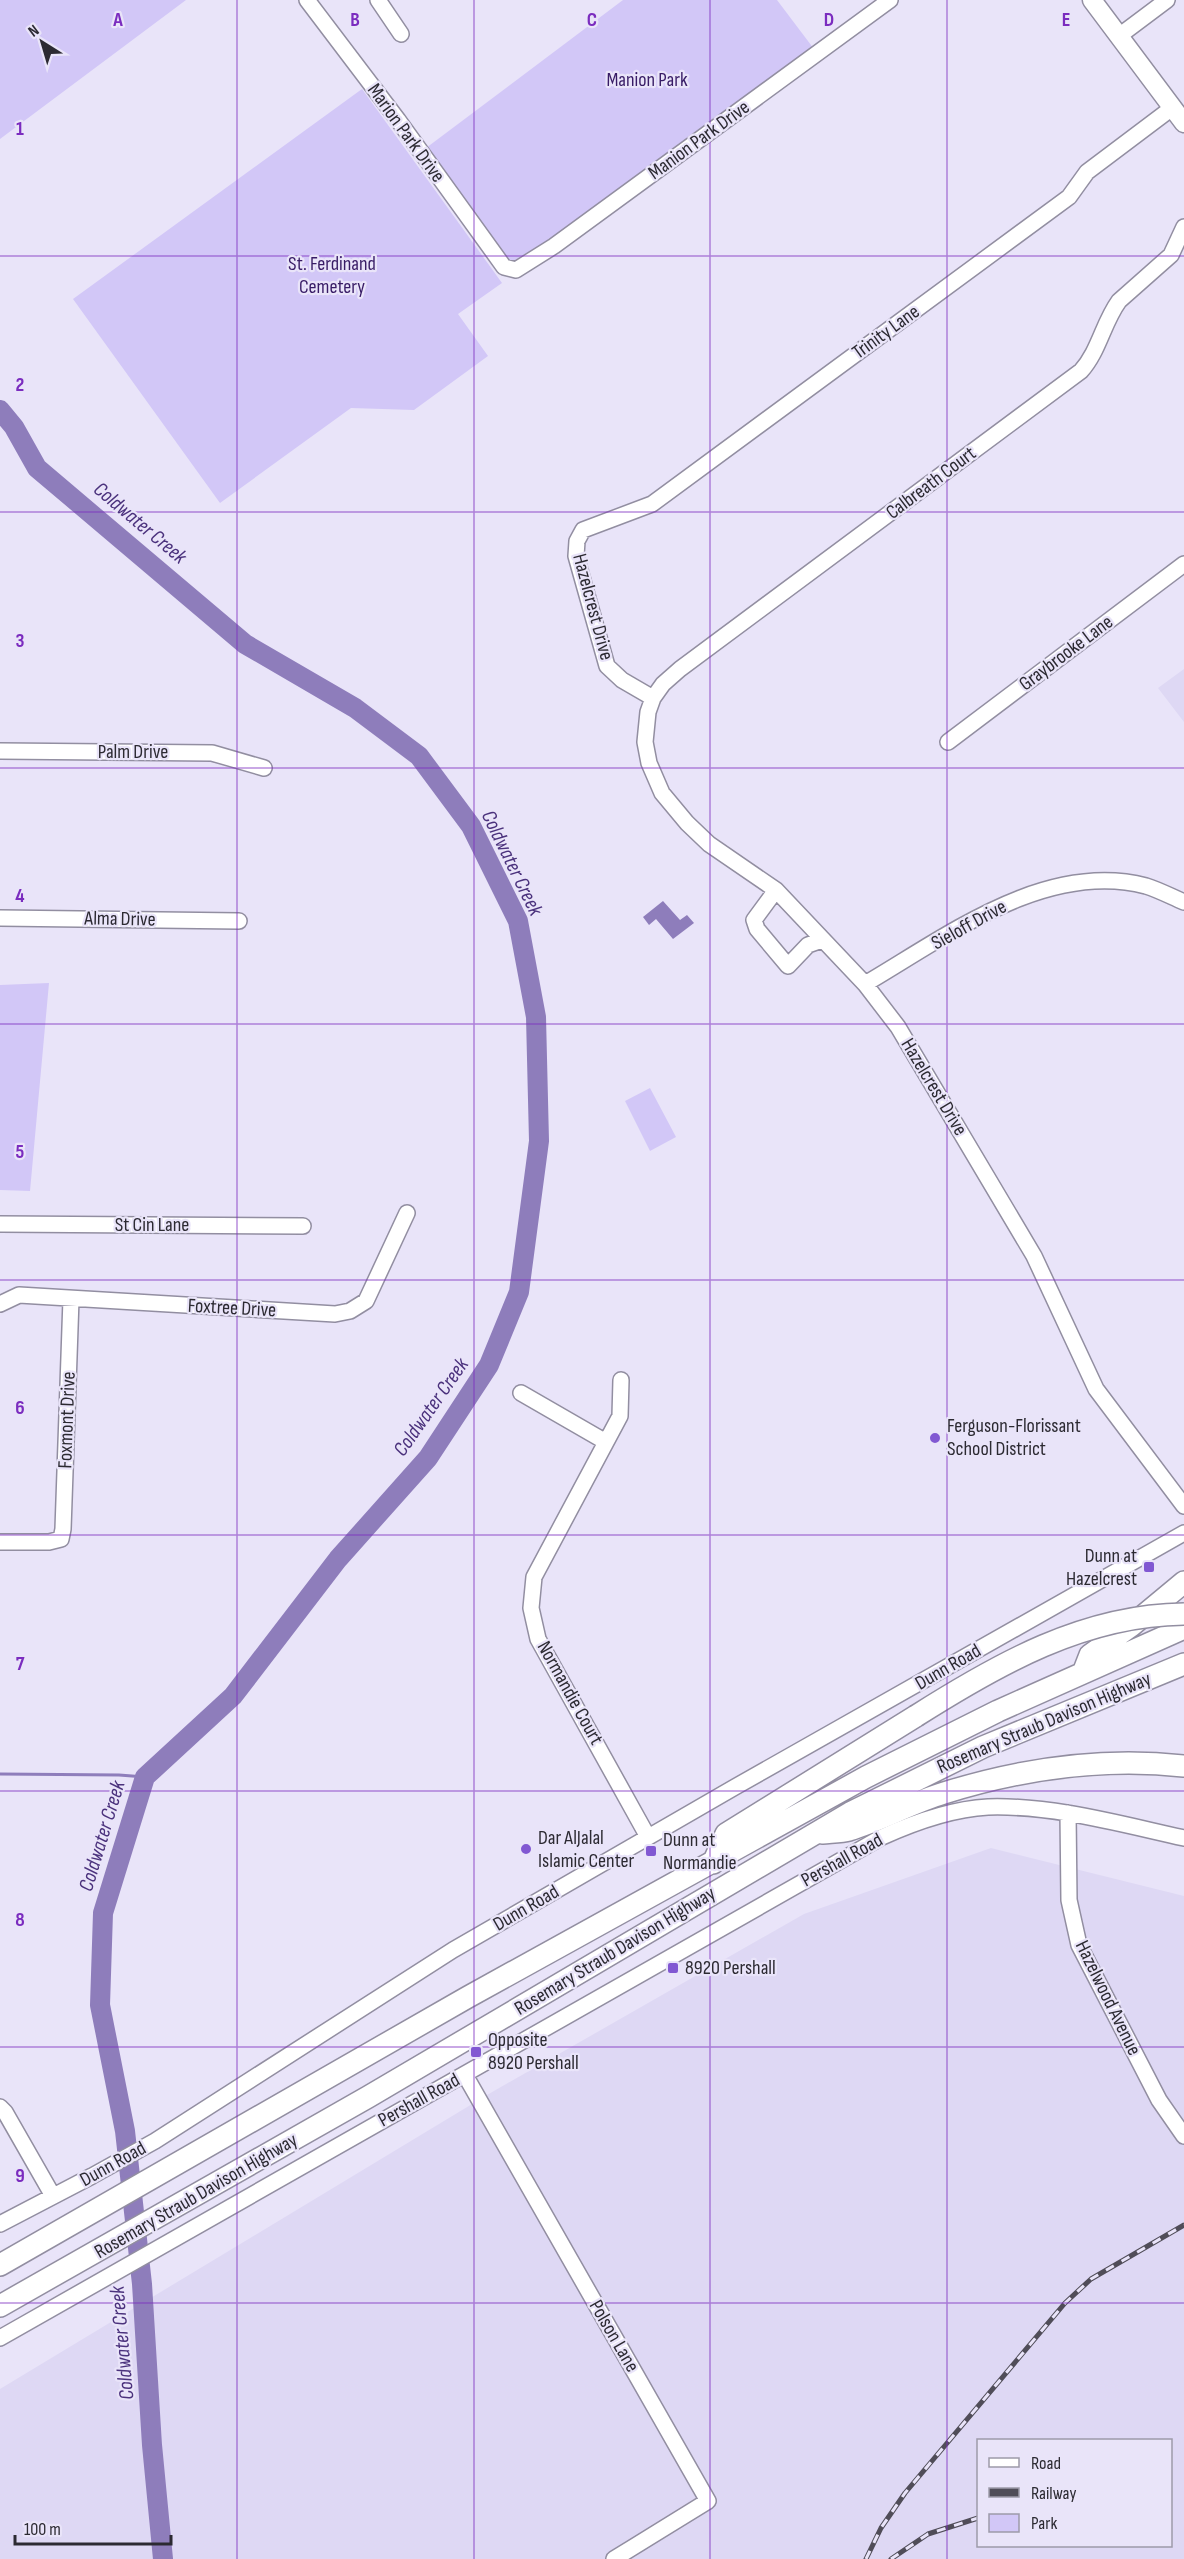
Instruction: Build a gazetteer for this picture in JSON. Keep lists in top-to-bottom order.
{
  "streets": {
    "highway": ["Rosemary Straub Davison Highway"],
    "street": [
      "Marion Park Drive",
      "Manion Park Drive",
      "Trinity Lane",
      "Calbreath Court",
      "Hazelcrest Drive",
      "Graybrooke Lane",
      "Palm Drive",
      "Alma Drive",
      "Sieloff Drive",
      "St Cin Lane",
      "Foxtree Drive",
      "Foxmont Drive",
      "Dunn Road",
      "Normandie Court",
      "Pershall Road",
      "Hazelwood Avenue",
      "Polson Lane"
    ]
  },
  "crossings": [
    ["Marion Park Drive", "Manion Park Drive"],
    ["Trinity Lane", "Hazelcrest Drive"],
    ["Calbreath Court", "Hazelcrest Drive"],
    ["Hazelcrest Drive", "Sieloff Drive"],
    ["Foxtree Drive", "Foxmont Drive"],
    ["Dunn Road", "Normandie Court"],
    ["Pershall Road", "Hazelwood Avenue"],
    ["Pershall Road", "Polson Lane"]
  ],
  "water": ["Coldwater Creek"],
  "parks": ["Manion Park", "St. Ferdinand Cemetery"],
  "places": {
    "other": ["Ferguson-Florissant School District", "Dar AlJalal Islamic Center"],
    "transit": [
      "Dunn at Hazelcrest",
      "Dunn at Normandie",
      "8920 Pershall",
      "Opposite 8920 Pershall"
    ]
  },
  "legend": ["Road", "Railway", "Park"],
  "scale_bar": "100 m",
  "north": "top left",
  "grid": {
    "columns": [
      "A",
      "B",
      "C",
      "D",
      "E"
    ],
    "rows": [
      "1",
      "2",
      "3",
      "4",
      "5",
      "6",
      "7",
      "8",
      "9"
    ]
  }
}
